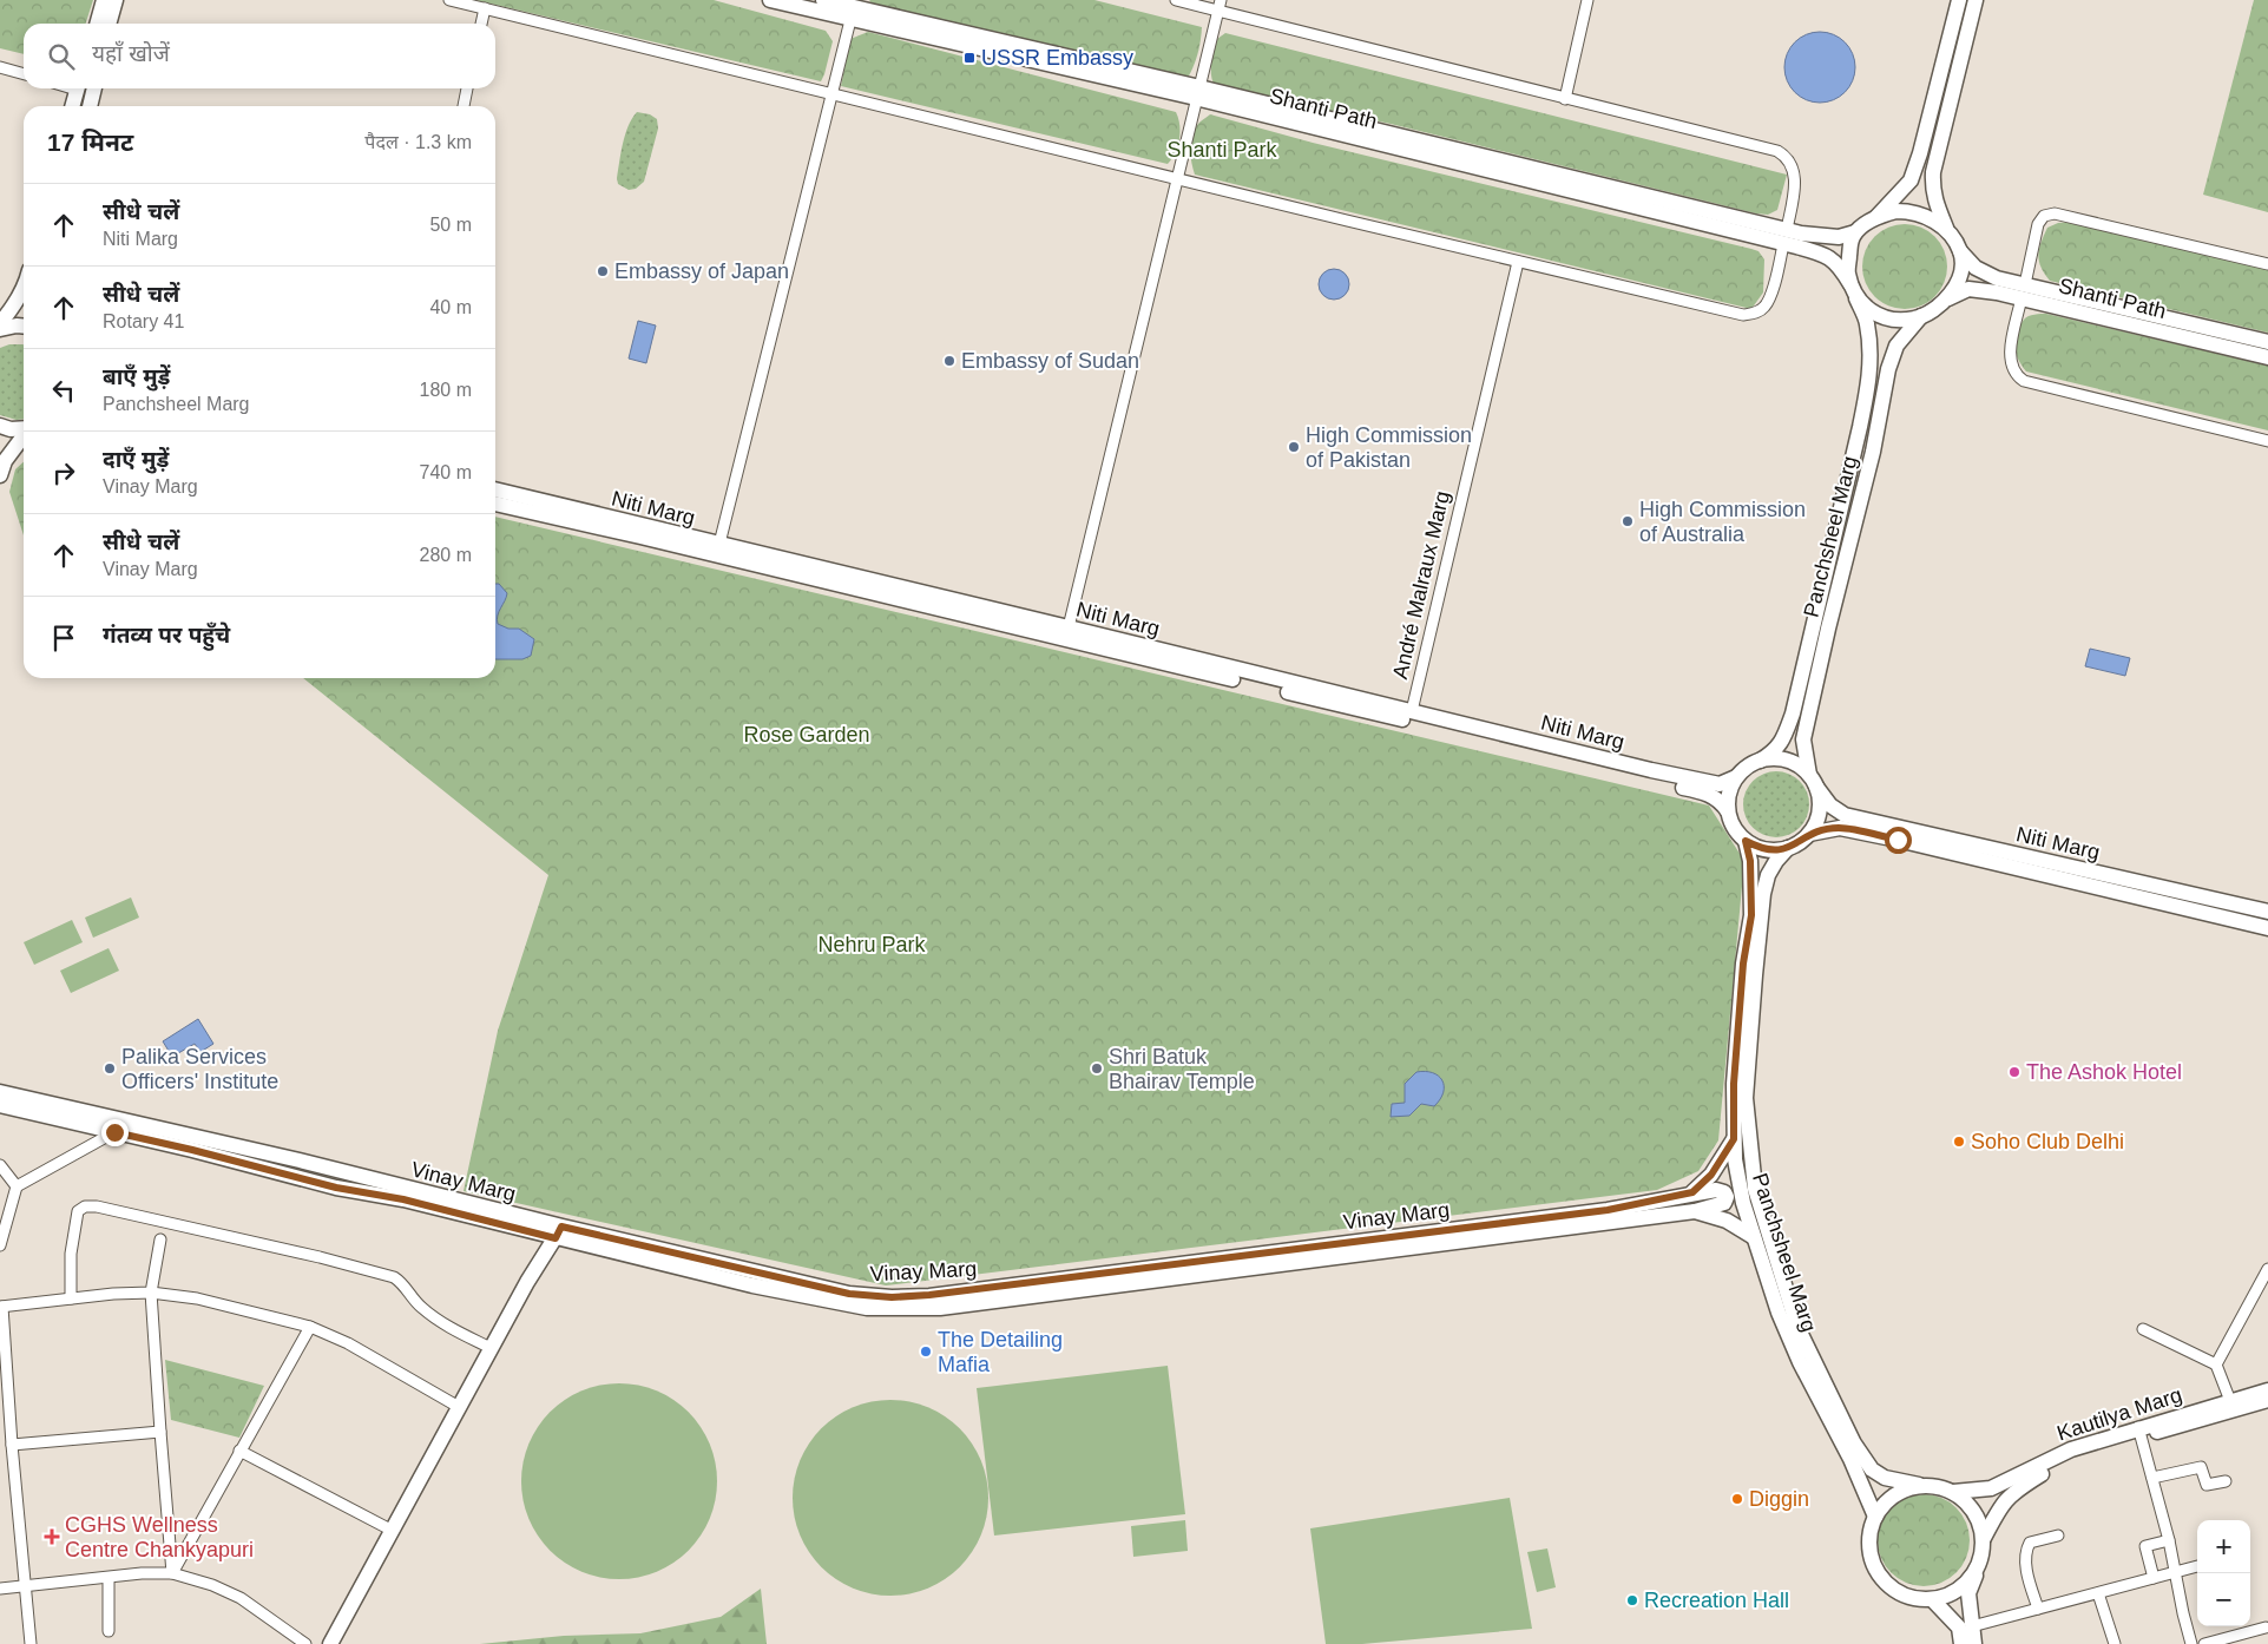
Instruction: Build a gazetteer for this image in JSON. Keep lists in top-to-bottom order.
{
  "streets": {
    "main road": [
      "Shanti Path",
      "Niti Marg",
      "Panchsheel Marg",
      "Vinay Marg",
      "Kautilya Marg"
    ],
    "street": ["André Malraux Marg"]
  },
  "crossings": [
    ["Shanti Path", "Panchsheel Marg"],
    ["Niti Marg", "Panchsheel Marg"],
    ["Niti Marg", "André Malraux Marg"],
    ["Panchsheel Marg", "Vinay Marg"],
    ["Panchsheel Marg", "Kautilya Marg"]
  ],
  "parks": ["Shanti Park", "Rose Garden", "Nehru Park"],
  "places": {
    "transit": ["USSR Embassy"],
    "other": [
      "Embassy of Japan",
      "Embassy of Sudan",
      "High Commission of Pakistan",
      "High Commission of Australia",
      "Palika Services Officers' Institute",
      "Shri Batuk Bhairav Temple",
      "The Ashok Hotel",
      "Soho Club Delhi",
      "The Detailing Mafia",
      "Diggin",
      "Recreation Hall"
    ],
    "health": ["CGHS Wellness Centre Chankyapuri"]
  },
  "page": {
    "search": "यहाँ खोजें",
    "heading": ["17 मिनट", "पैदल · 1.3 km"],
    "list": [
      ["सीधे चलें", "Niti Marg", "50 m"],
      ["सीधे चलें", "Rotary 41", "40 m"],
      ["बाएँ मुड़ें", "Panchsheel Marg", "180 m"],
      ["दाएँ मुड़ें", "Vinay Marg", "740 m"],
      ["सीधे चलें", "Vinay Marg", "280 m"],
      "गंतव्य पर पहुँचे"
    ],
    "map_buttons": ["+", "−"]
  }
}
